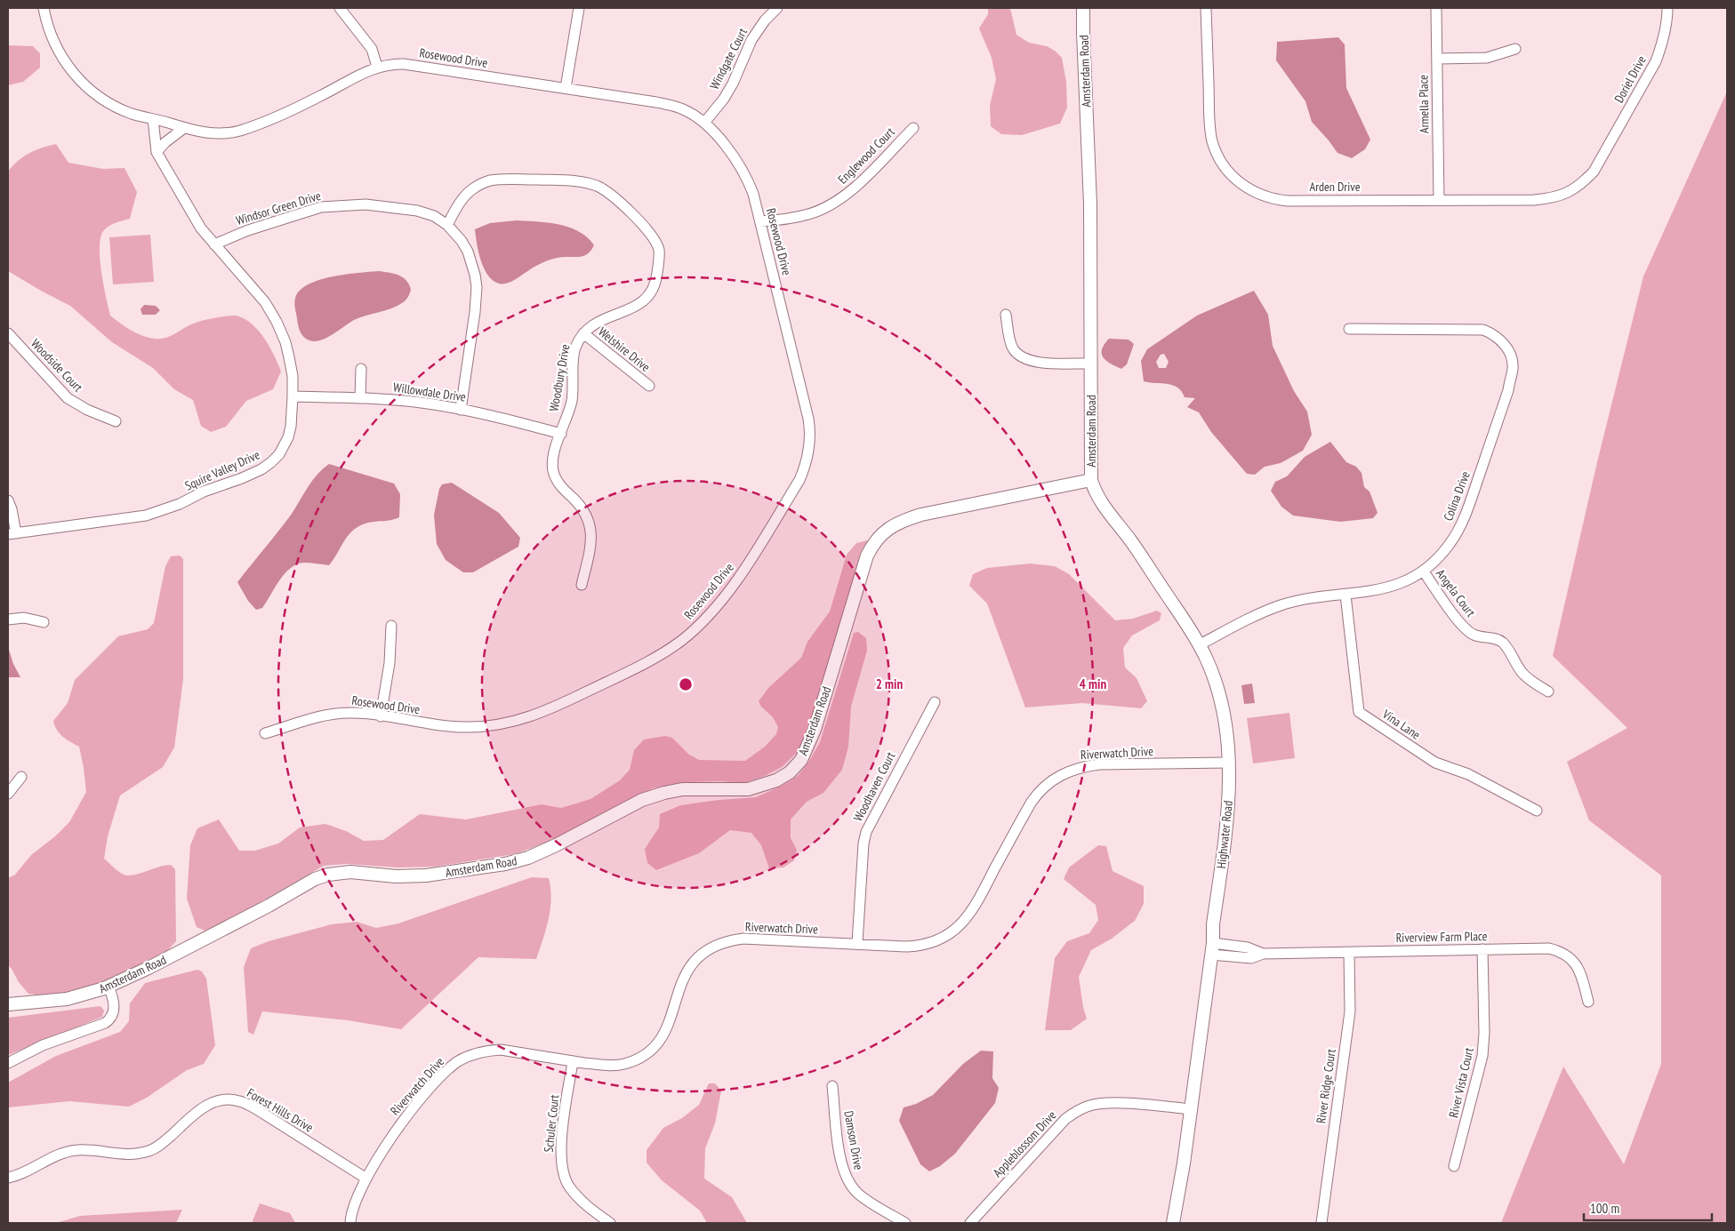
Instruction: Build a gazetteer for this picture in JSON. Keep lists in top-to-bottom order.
{
  "streets": {
    "street": [
      "Rosewood Drive",
      "Windgate Court",
      "Amsterdam Road",
      "Doriel Drive",
      "Armella Place",
      "Englewood Court",
      "Arden Drive",
      "Windsor Green Drive",
      "Welshire Drive",
      "Woodside Court",
      "Woodbury Drive",
      "Willowdale Drive",
      "Squire Valley Drive",
      "Colina Drive",
      "Angela Court",
      "Vina Lane",
      "Riverwatch Drive",
      "Woodhaven Court",
      "Highwater Road",
      "Riverview Farm Place",
      "River Vista Court",
      "River Ridge Court",
      "Forest Hills Drive",
      "Schuler Court",
      "Damson Drive",
      "Appleblossom Drive"
    ]
  },
  "crossings": [
    ["Rosewood Drive", "Windgate Court"],
    ["Rosewood Drive", "Englewood Court"],
    ["Rosewood Drive", "Squire Valley Drive"],
    ["Amsterdam Road", "Highwater Road"],
    ["Doriel Drive", "Arden Drive"],
    ["Armella Place", "Arden Drive"],
    ["Windsor Green Drive", "Woodbury Drive"],
    ["Windsor Green Drive", "Willowdale Drive"],
    ["Windsor Green Drive", "Squire Valley Drive"],
    ["Welshire Drive", "Woodbury Drive"],
    ["Woodbury Drive", "Willowdale Drive"],
    ["Willowdale Drive", "Squire Valley Drive"],
    ["Colina Drive", "Angela Court"],
    ["Colina Drive", "Vina Lane"],
    ["Colina Drive", "Highwater Road"],
    ["Riverwatch Drive", "Woodhaven Court"],
    ["Riverwatch Drive", "Highwater Road"],
    ["Riverwatch Drive", "Forest Hills Drive"],
    ["Riverwatch Drive", "Schuler Court"],
    ["Highwater Road", "Riverview Farm Place"],
    ["Highwater Road", "Appleblossom Drive"],
    ["Riverview Farm Place", "River Vista Court"],
    ["Riverview Farm Place", "River Ridge Court"]
  ],
  "scale_bar": "100 m",
  "rings": ["2 min", "4 min"]
}
